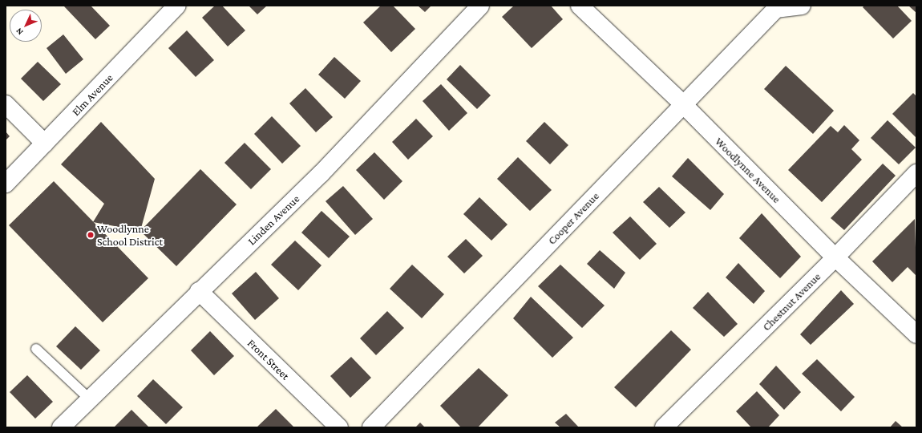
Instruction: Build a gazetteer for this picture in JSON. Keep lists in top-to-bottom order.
{
  "streets": {
    "street": [
      "Elm Avenue",
      "Woodlynne Avenue",
      "Cooper Avenue",
      "Linden Avenue",
      "Chestnut Avenue",
      "Front Street"
    ]
  },
  "crossings": [
    ["Woodlynne Avenue", "Cooper Avenue"],
    ["Woodlynne Avenue", "Chestnut Avenue"],
    ["Linden Avenue", "Front Street"]
  ],
  "places": ["Woodlynne School District"],
  "north": "bottom left"
}
